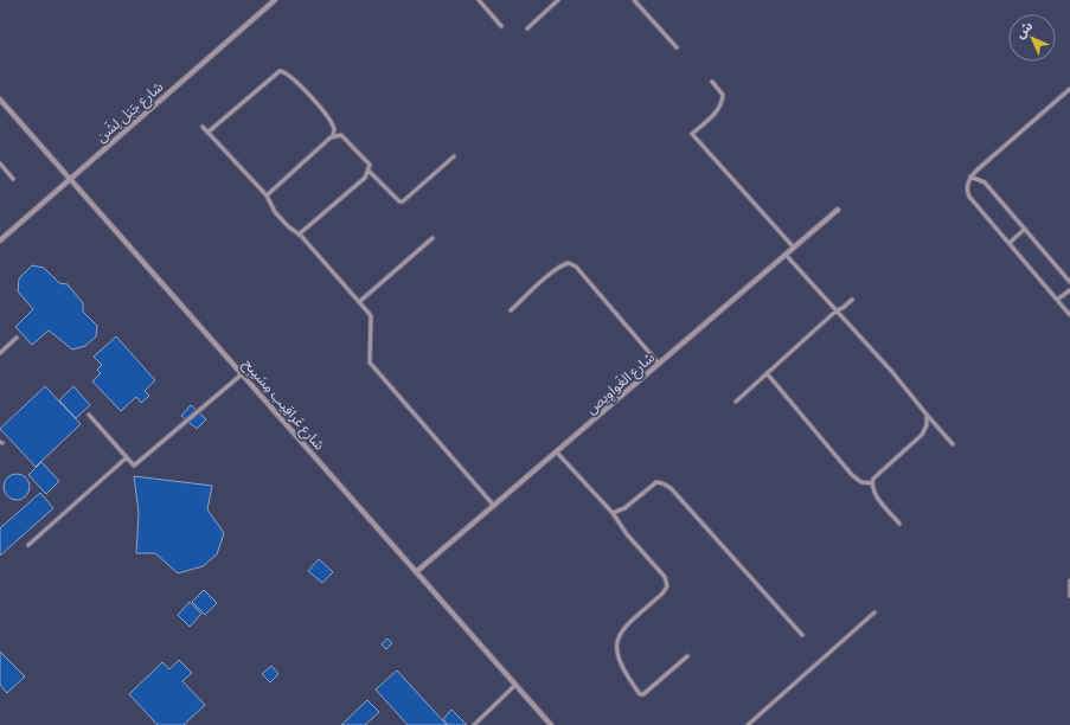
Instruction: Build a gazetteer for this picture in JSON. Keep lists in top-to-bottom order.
{
  "streets": {
    "street": ["شارع جَبَل لِشَن", "شارع الغَواوِيص", "شارع عَراقِيب مِسَيبِح"]
  },
  "crossings": [
    ["شارع جَبَل لِشَن", "شارع عَراقِيب مِسَيبِح"],
    ["شارع الغَواوِيص", "شارع عَراقِيب مِسَيبِح"]
  ],
  "north": "top left"
}
